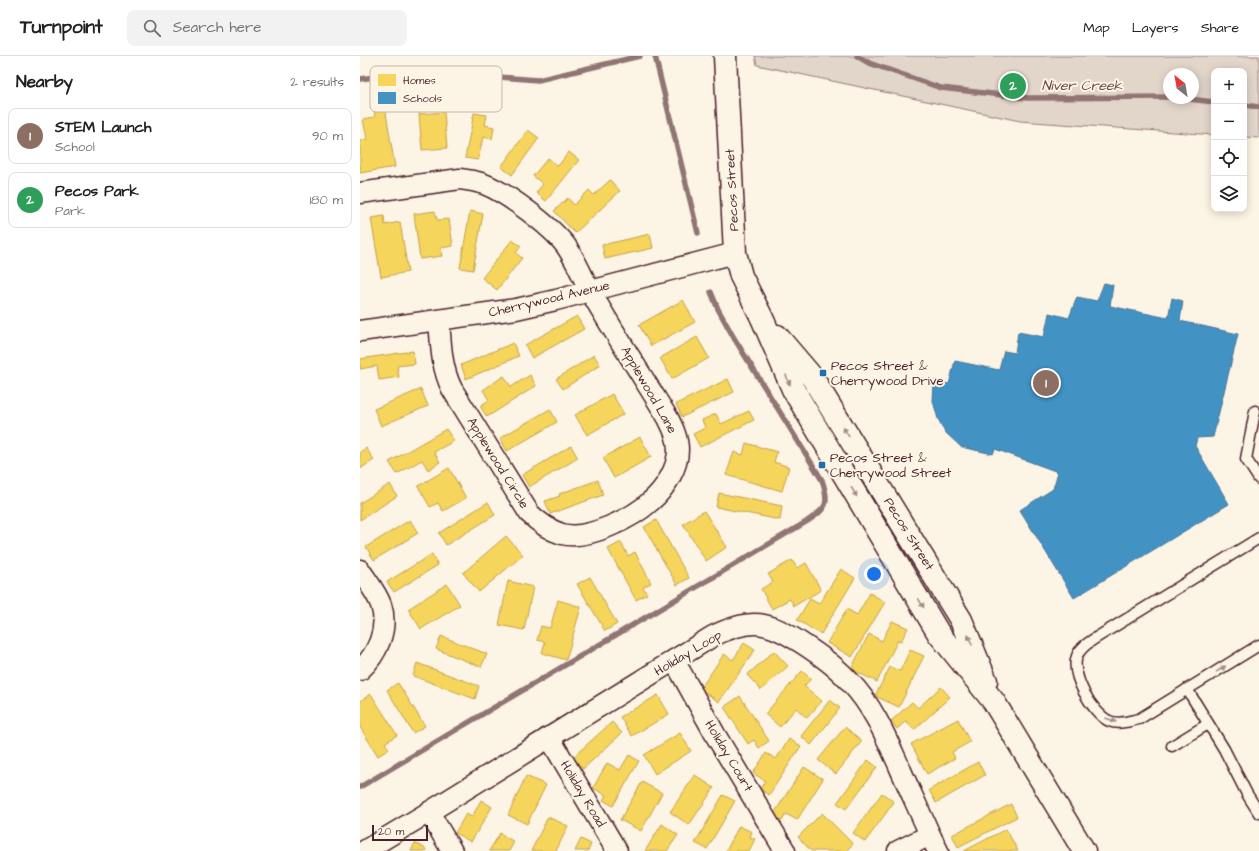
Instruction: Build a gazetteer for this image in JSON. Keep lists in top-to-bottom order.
{
  "streets": {
    "street": [
      "Pecos Street",
      "Cherrywood Avenue",
      "Applewood Lane",
      "Applewood Circle",
      "Holiday Loop",
      "Holiday Court",
      "Holiday Road"
    ]
  },
  "crossings": [
    ["Pecos Street", "Cherrywood Avenue"],
    ["Cherrywood Avenue", "Applewood Lane"],
    ["Cherrywood Avenue", "Applewood Circle"],
    ["Applewood Lane", "Applewood Circle"],
    ["Holiday Loop", "Holiday Court"],
    ["Holiday Loop", "Holiday Road"]
  ],
  "water": ["Niver Creek"],
  "places": {
    "transit": ["Pecos Street & Cherrywood Drive", "Pecos Street & Cherrywood Street"]
  },
  "legend": ["Homes", "Schools"],
  "scale_bar": "20 m",
  "north": "top left",
  "page": {
    "header": "Turnpoint",
    "search": "Search here",
    "nav": ["Map", "Layers", "Share"],
    "heading": ["Nearby", "2 results"],
    "map_buttons": ["+", "−"],
    "pins": ["2", "1"],
    "list": [
      {
        "mark": "1",
        "name": "STEM Launch",
        "note": "School",
        "value": "90 m"
      },
      {
        "mark": "2",
        "name": "Pecos Park",
        "note": "Park",
        "value": "180 m"
      }
    ],
    "scale": "20 m"
  }
}
